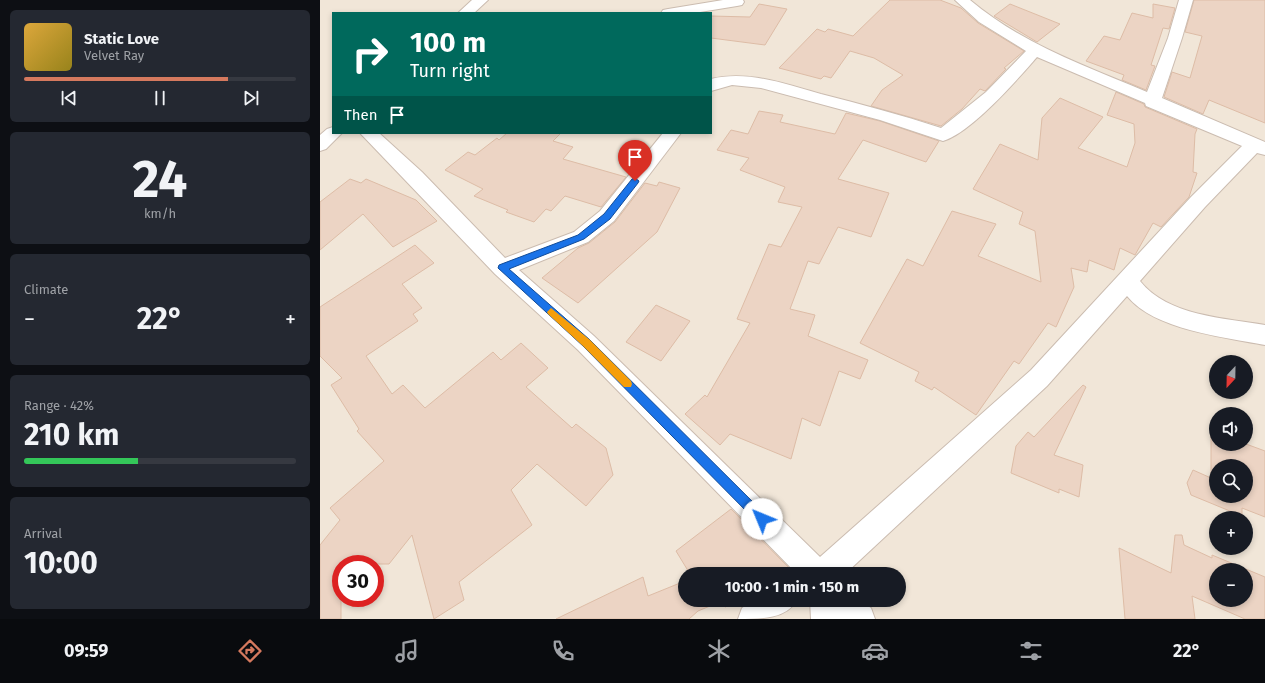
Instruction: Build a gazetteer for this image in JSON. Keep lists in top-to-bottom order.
{
  "north": "bottom",
  "page": {
    "turn": ["100 m", "Turn right"],
    "song": ["Static Love", "Velvet Ray"],
    "then": "Then",
    "tile": [
      ["24", "km/h"],
      "Climate",
      ["Range · 42%", "210 km"],
      ["Arrival", "10:00"]
    ],
    "heat": ["−", "22°", "+"],
    "map_buttons": ["+", "−"],
    "limit": "30",
    "trip": "10:00 · 1 min · 150 m",
    "tabs": ["09:59", "22°"]
  }
}
